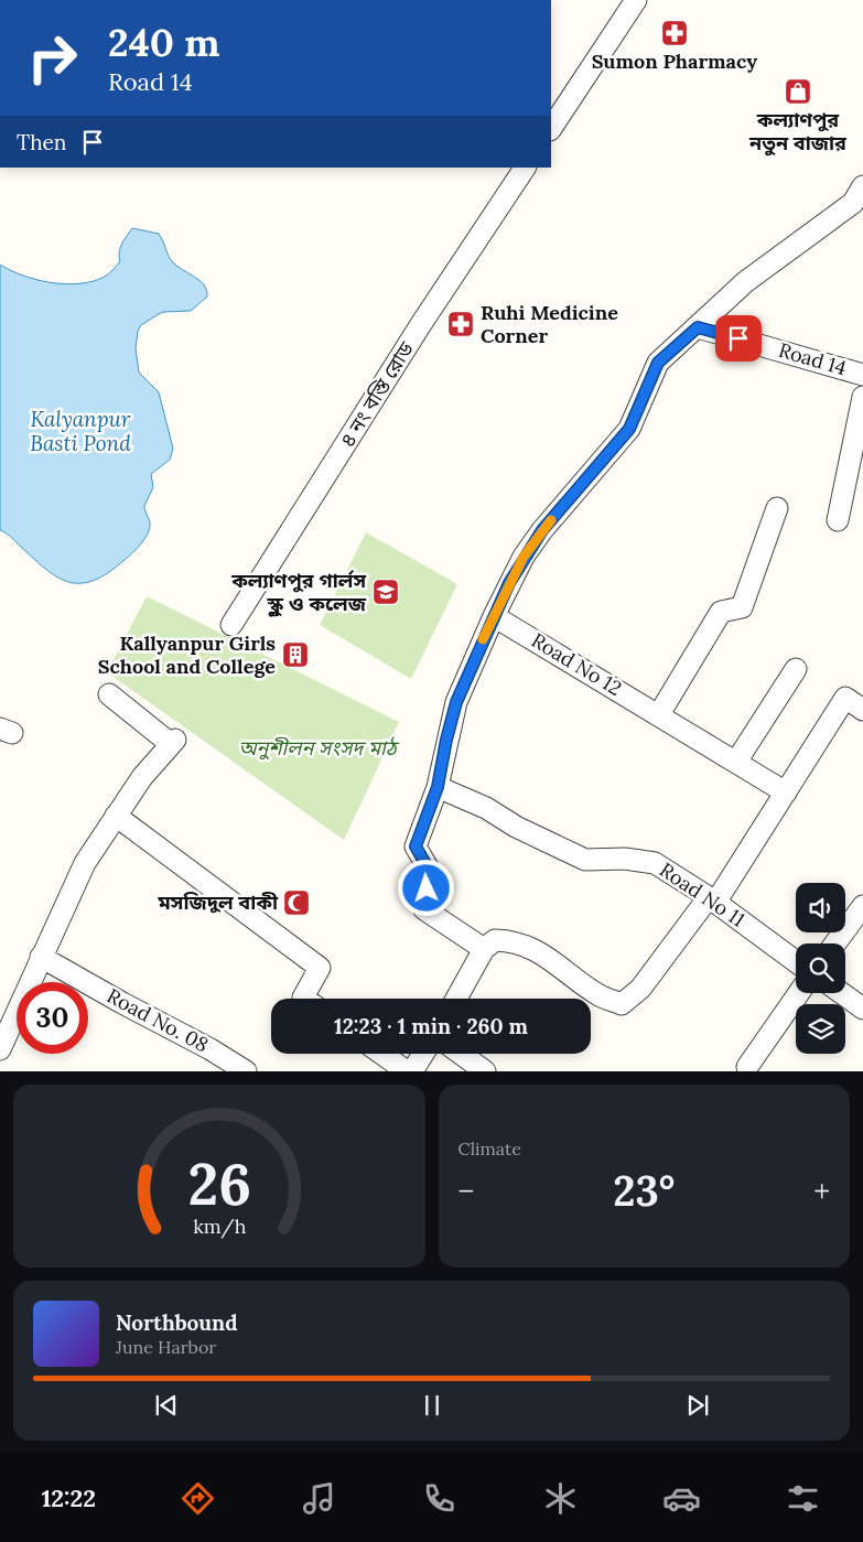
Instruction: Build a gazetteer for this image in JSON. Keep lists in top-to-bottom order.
{
  "streets": {
    "street": [
      "Road 14",
      "৪ নং বস্তি রোড",
      "Road No 12",
      "Road No 11",
      "Road No. 08"
    ]
  },
  "water": ["Kalyanpur Basti Pond"],
  "parks": ["অনুশীলন সংসদ মাঠ"],
  "places": {
    "pharmacy": ["Sumon Pharmacy", "Ruhi Medicine Corner"],
    "shop": ["কল্যাণপুর নতুন বাজার"],
    "school or university": ["কল্যাণপুর গার্লস স্কুল ও কলেজ"],
    "building": ["Kallyanpur Girls School and College"],
    "mosque": ["মসজিদুল বাকী"]
  },
  "page": {
    "turn": ["240 m", "Road 14"],
    "then": "Then",
    "limit": "30",
    "trip": "12:23 · 1 min · 260 m",
    "tile": "Climate",
    "heat": ["−", "23°", "+"],
    "song": ["Northbound", "June Harbor"],
    "tabs": "12:22",
    "gauge": ["26", "km/h"]
  }
}
